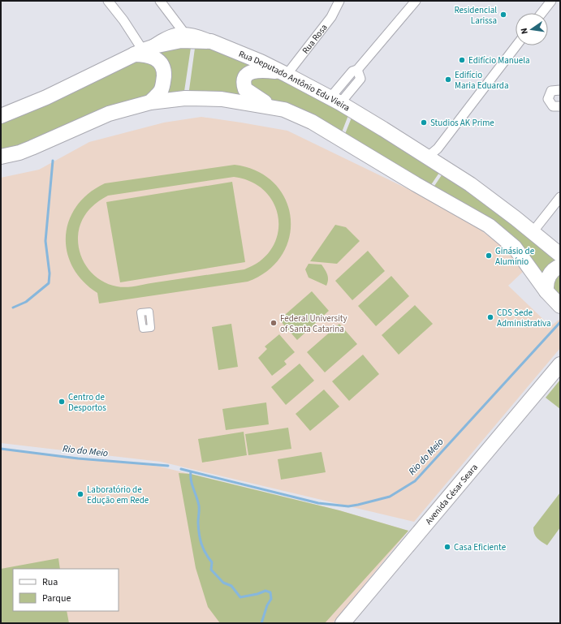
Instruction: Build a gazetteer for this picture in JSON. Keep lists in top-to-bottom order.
{
  "streets": {
    "main road": ["Rua Deputado Antônio Edu Vieira", "Avenida César Seara"],
    "street": ["Rua Rosa"]
  },
  "crossings": [
    ["Rua Rosa", "Rua Deputado Antônio Edu Vieira"]
  ],
  "water": ["Rio do Meio"],
  "places": [
    "Residencial Larissa",
    "Edifício Manuela",
    "Edifício Maria Eduarda",
    "Studios AK Prime",
    "Ginásio de Alumínio",
    "CDS Sede Administrativa",
    "Federal University of Santa Catarina",
    "Centro de Desportos",
    "Laboratório de Edução em Rede",
    "Casa Eficiente"
  ],
  "legend": ["Rua", "Parque"],
  "north": "left"
}
